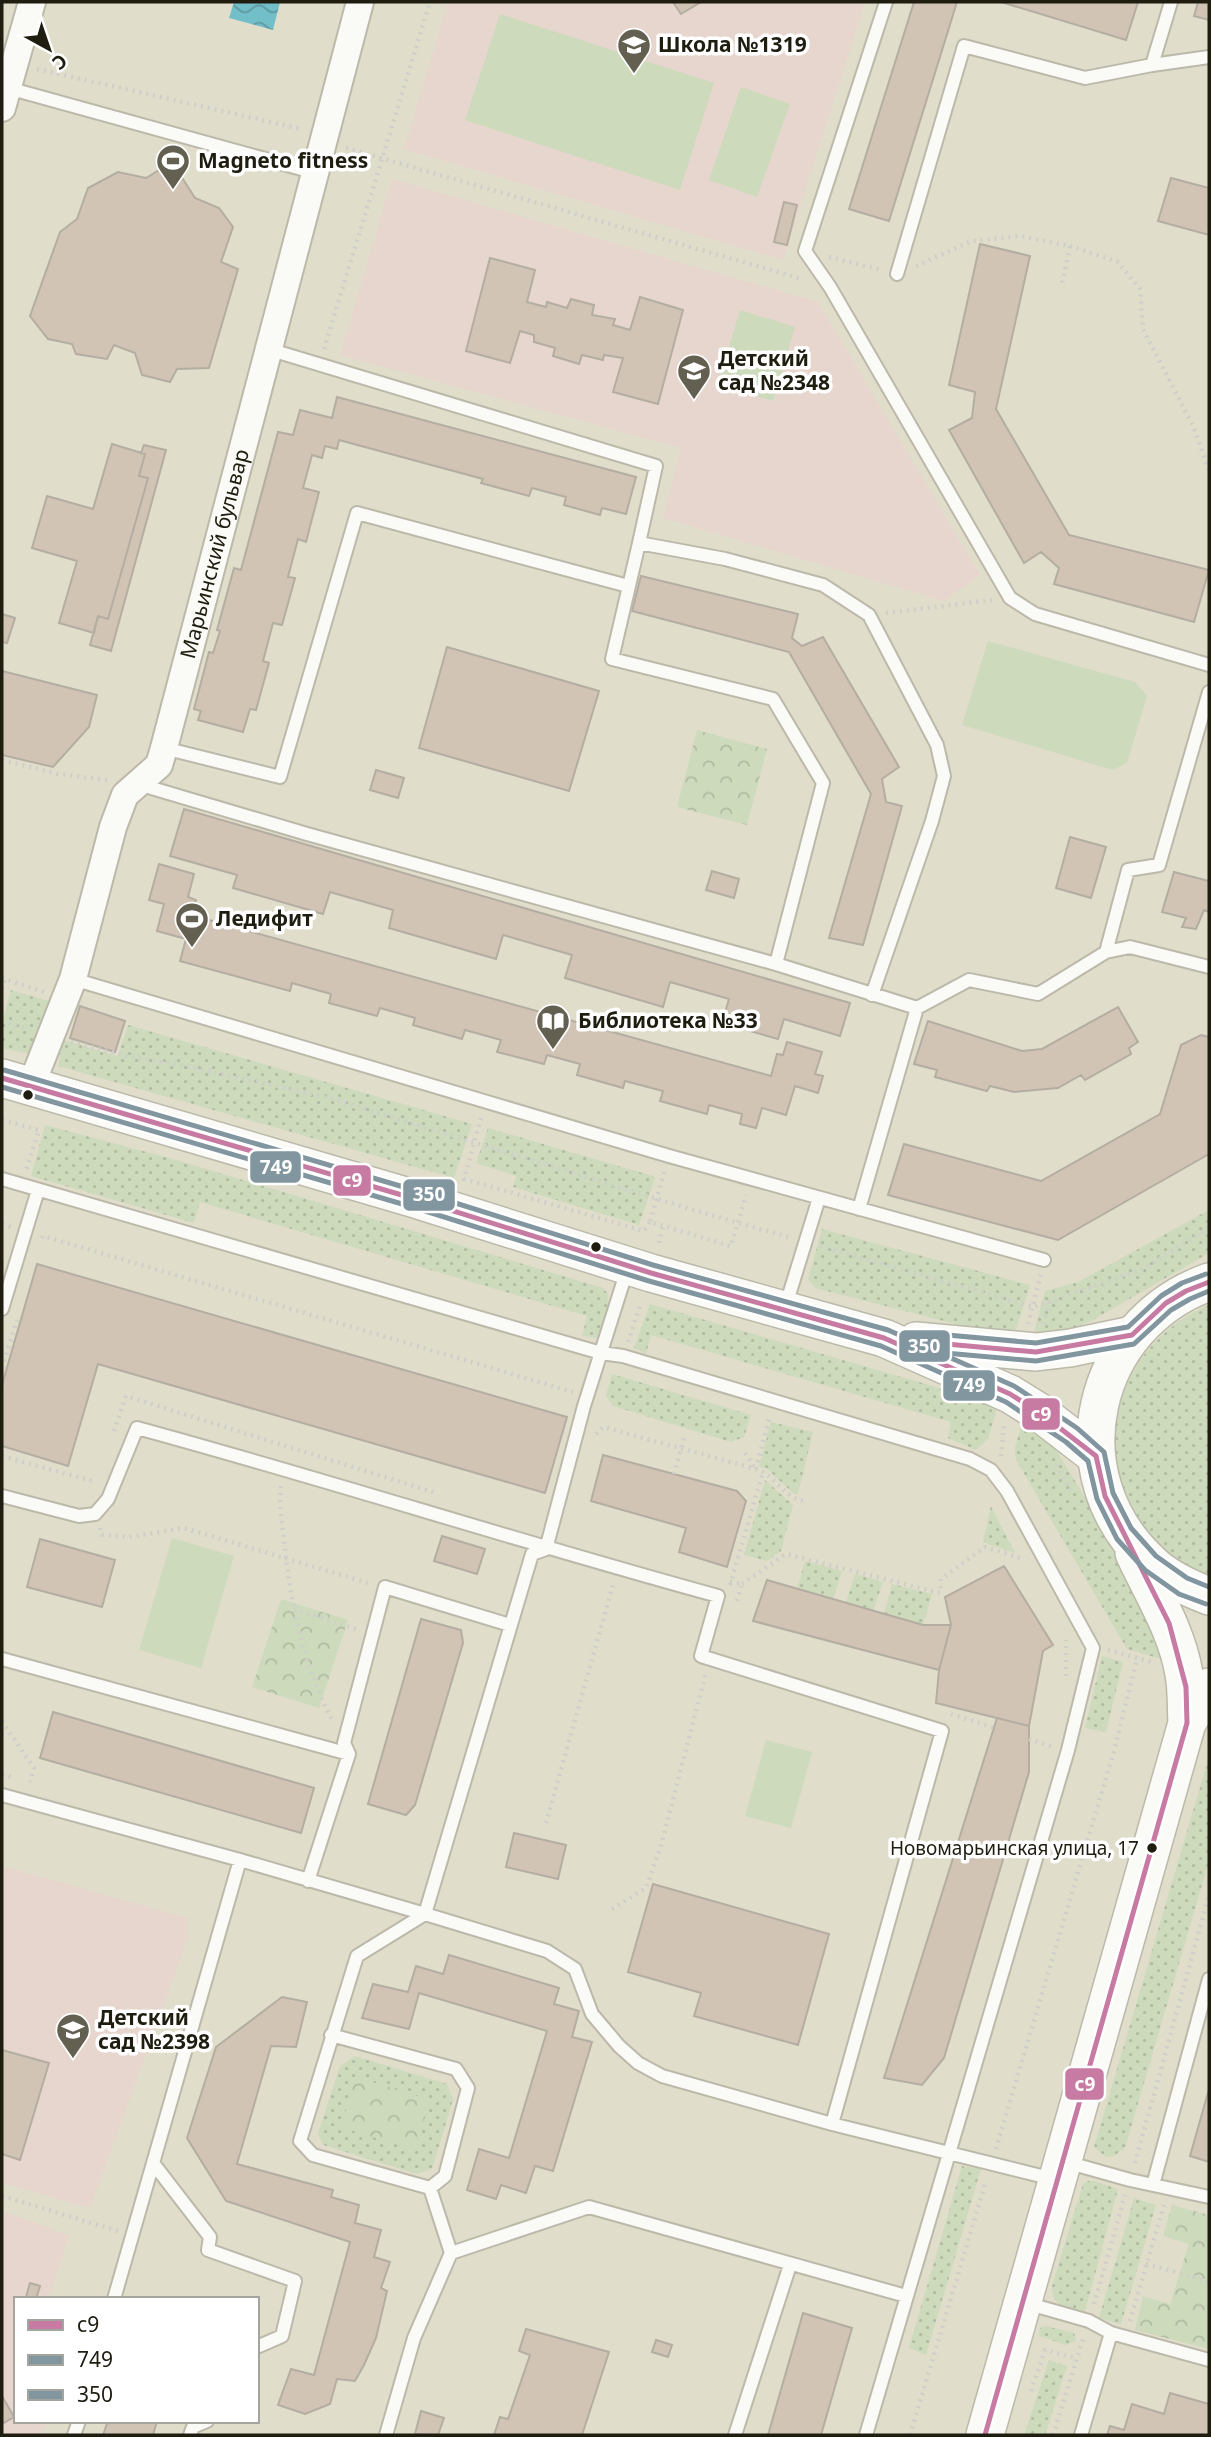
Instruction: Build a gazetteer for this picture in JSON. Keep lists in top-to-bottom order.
{
  "streets": {
    "street": ["Марьинский бульвар"]
  },
  "places": {
    "school or university": ["Школа №1319", "Детский сад №2348", "Детский сад №2398"],
    "sports": ["Magneto fitness", "Ледифит"],
    "library": ["Библиотека №33"],
    "other": ["Новомарьинская улица, 17"]
  },
  "lines": ["transit line 350", "transit line с9", "transit line 749"],
  "legend": ["с9", "749", "350"],
  "north": "bottom right"
}
